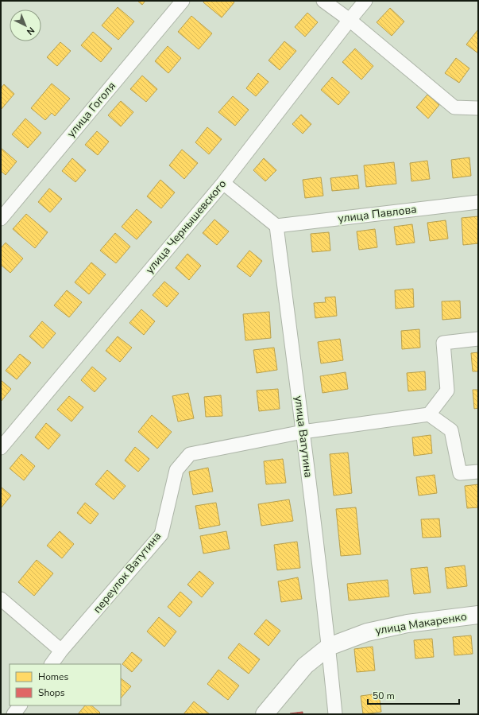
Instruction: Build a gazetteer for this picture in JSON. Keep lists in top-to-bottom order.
{
  "streets": {
    "street": [
      "улица Гоголя",
      "улица Павлова",
      "улица Чернышевского",
      "улица Ватутина",
      "переулок Ватутина",
      "улица Макаренко"
    ]
  },
  "crossings": [
    ["улица Павлова", "улица Ватутина"],
    ["улица Ватутина", "переулок Ватутина"],
    ["улица Ватутина", "улица Макаренко"]
  ],
  "legend": ["Homes", "Shops"],
  "scale_bar": "50 m",
  "north": "bottom right"
}
